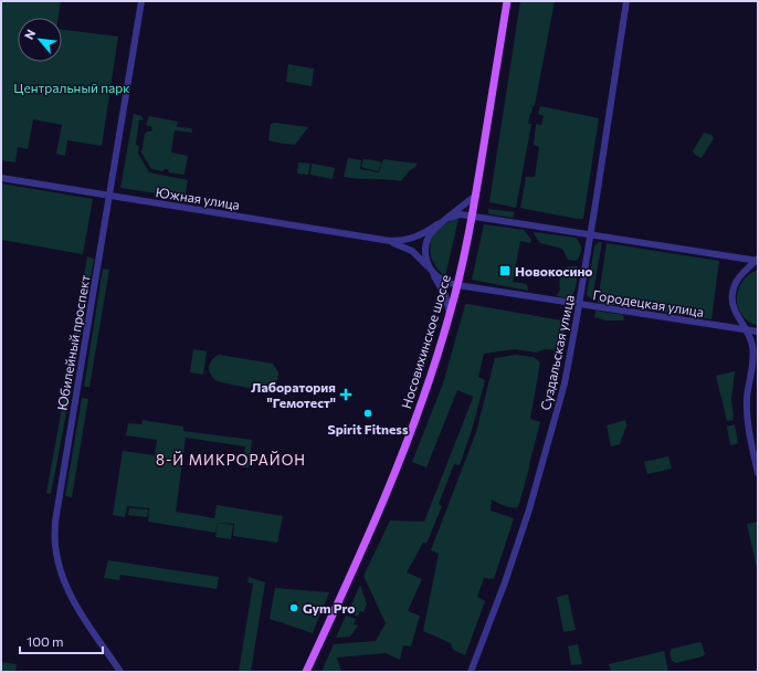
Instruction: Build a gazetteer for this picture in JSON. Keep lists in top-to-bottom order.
{
  "streets": {
    "main road": ["Носовихинское шоссе"],
    "street": [
      "Южная улица",
      "Городецкая улица",
      "Юбилейный проспект",
      "Суздальская улица"
    ]
  },
  "crossings": [
    ["Южная улица", "Городецкая улица"],
    ["Южная улица", "Носовихинское шоссе"],
    ["Южная улица", "Юбилейный проспект"],
    ["Городецкая улица", "Носовихинское шоссе"],
    ["Городецкая улица", "Суздальская улица"]
  ],
  "districts": ["8-Й МИКРОРАЙОН"],
  "parks": ["Центральный парк"],
  "places": {
    "transit": ["Новокосино"],
    "health": ["Лаборатория \"Гемотест\""],
    "other": ["Spirit Fitness", "Gym Pro"]
  },
  "scale_bar": "100 m",
  "north": "top left"
}
